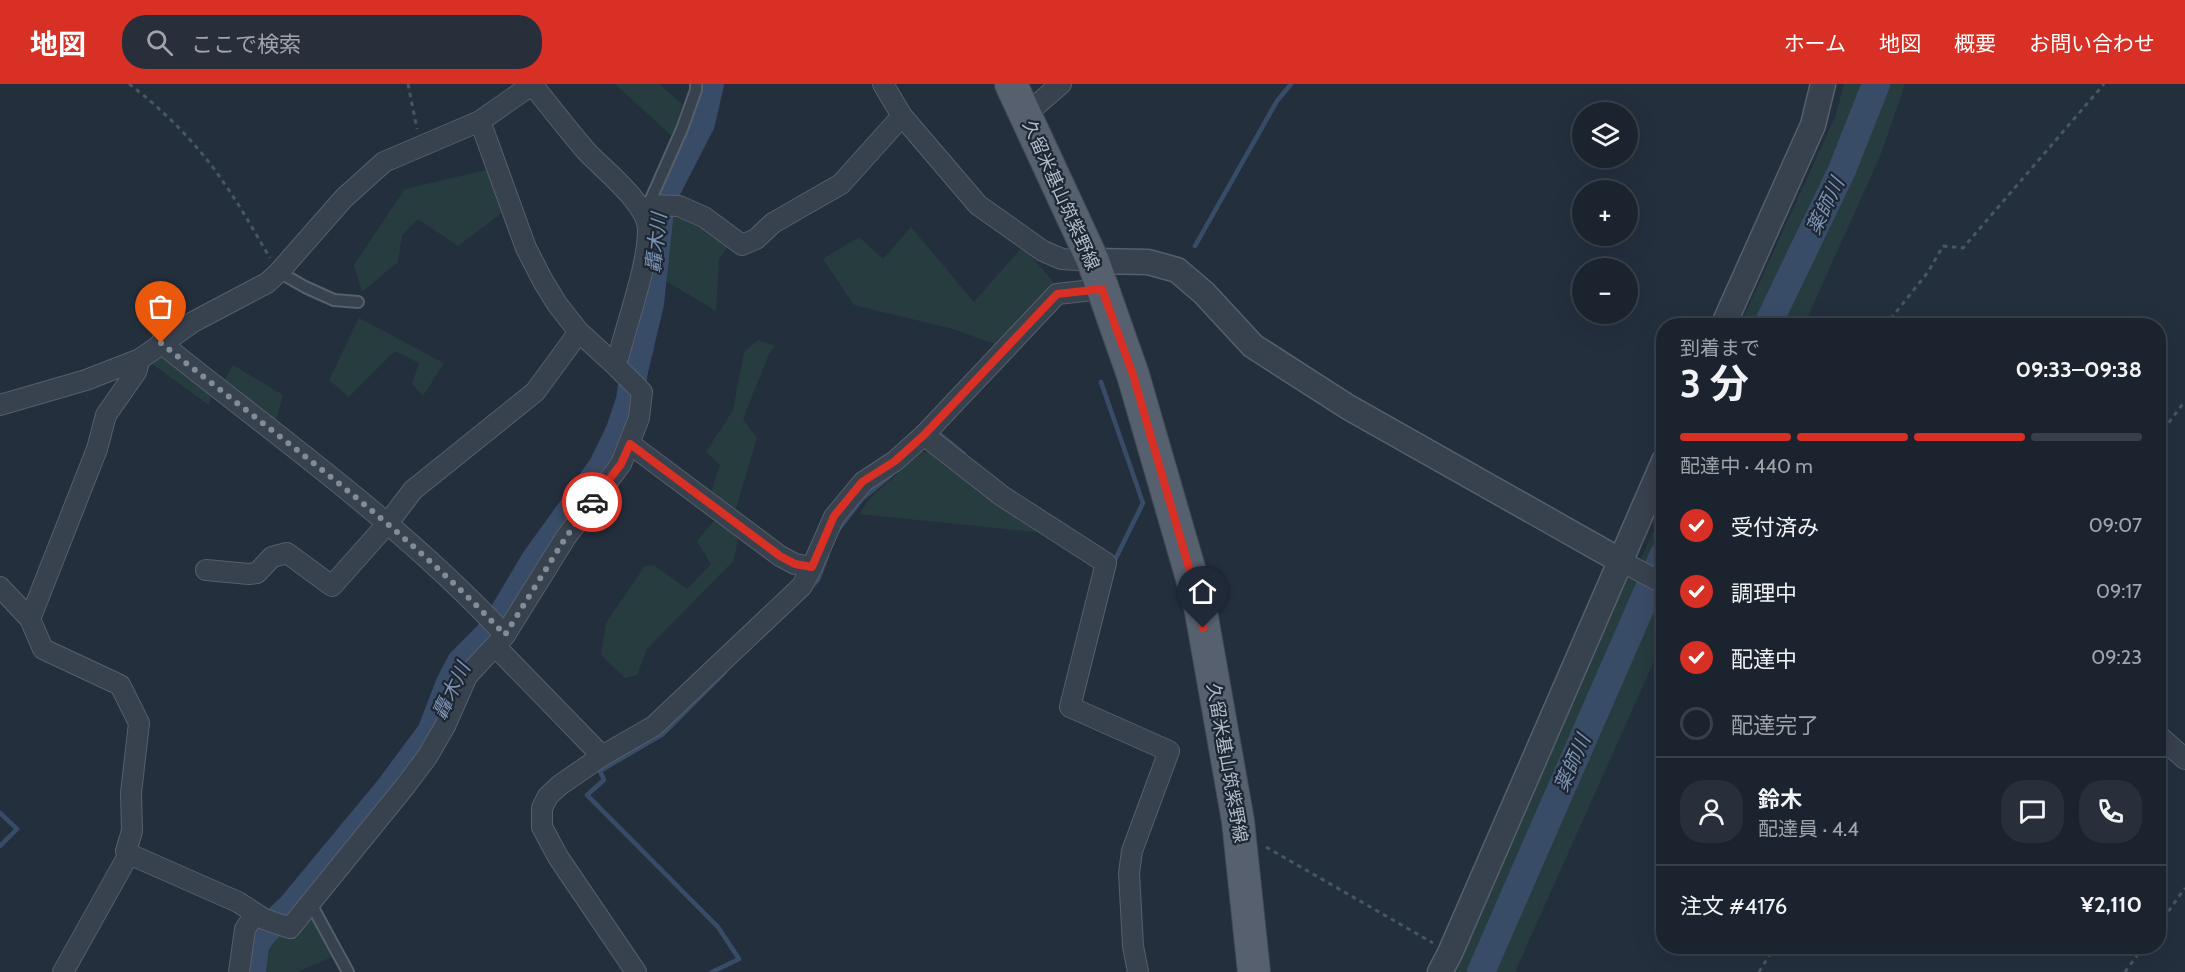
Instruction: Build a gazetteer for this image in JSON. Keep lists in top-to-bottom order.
{
  "streets": {
    "main road": ["久留米基山筑紫野線"]
  },
  "water": ["薬師川", "轟木川"],
  "page": {
    "header": "地図",
    "search": "ここで検索",
    "nav": [
      "ホーム",
      "地図",
      "概要",
      "お問い合わせ"
    ],
    "map_buttons": ["+", "−"],
    "heading": ["3 分", "到着まで", "09:33–09:38"],
    "panel": [
      "鈴木",
      "配達員 · 4.4",
      "注文 #4176",
      "¥2,110"
    ],
    "bar": "配達中 · 440 m",
    "list": [
      ["受付済み", "09:07"],
      ["調理中", "09:17"],
      ["配達中", "09:23"],
      "配達完了"
    ]
  }
}
